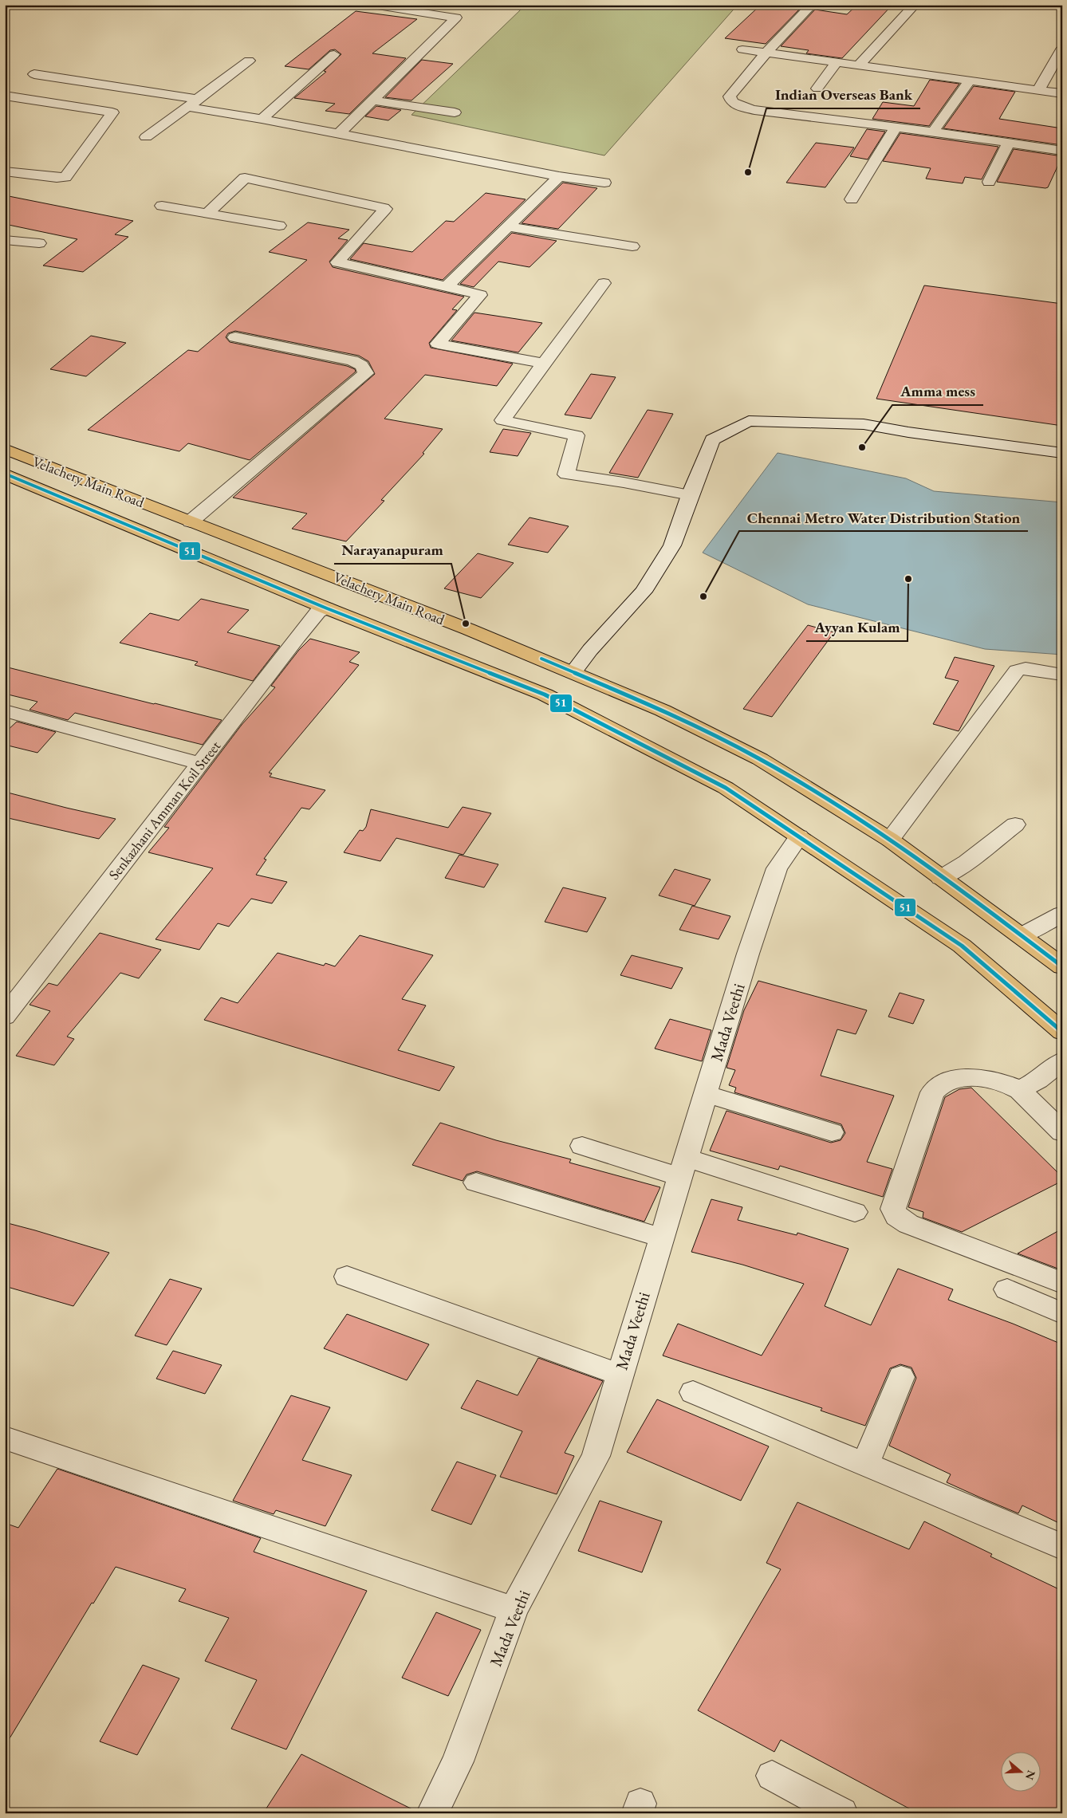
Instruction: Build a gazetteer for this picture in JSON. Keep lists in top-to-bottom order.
{
  "streets": {
    "main road": ["Velachery Main Road"],
    "street": ["Senkazhani Amman Koil Street", "Mada Veethi"]
  },
  "crossings": [
    ["Velachery Main Road", "Senkazhani Amman Koil Street"],
    ["Velachery Main Road", "Mada Veethi"]
  ],
  "places": [
    "Indian Overseas Bank",
    "Amma mess",
    "Ayyan Kulam",
    "Chennai Metro Water Distribution Station",
    "Narayanapuram"
  ],
  "lines": ["transit line 51"],
  "north": "right"
}
